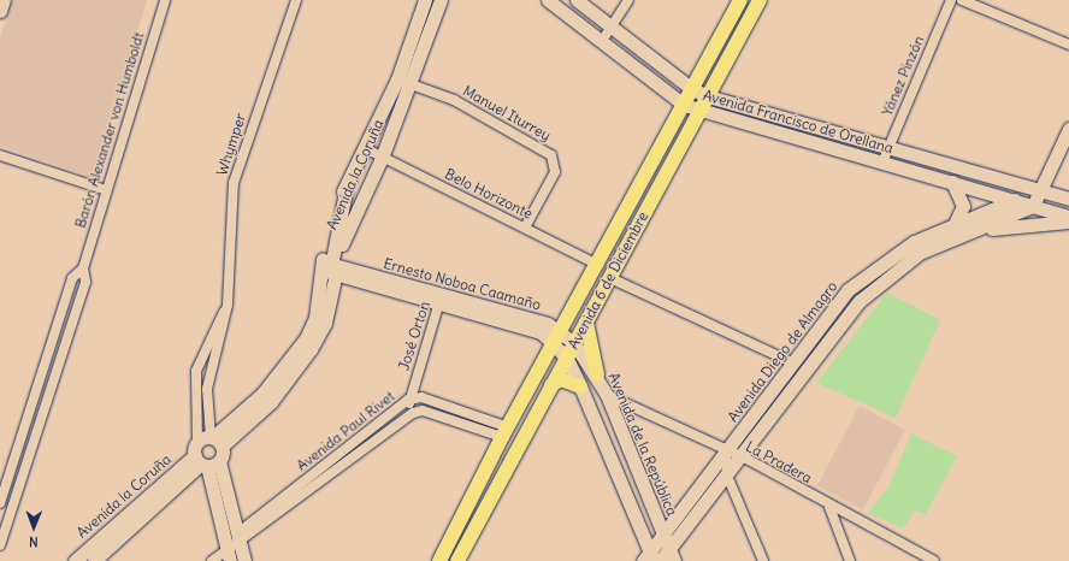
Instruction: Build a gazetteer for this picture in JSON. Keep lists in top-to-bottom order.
{
  "streets": {
    "main road": [
      "Avenida Francisco de Orellana",
      "Whymper",
      "Avenida la Coruña",
      "Avenida 6 de Diciembre",
      "Ernesto Noboa Caamaño",
      "Avenida Diego de Almagro",
      "Avenida de la República"
    ],
    "street": [
      "Yánez Pinzón",
      "Manuel Iturrey",
      "Barón Alexander von Humboldt",
      "Belo Horizonte",
      "José Orton",
      "Avenida Paul Rivet",
      "La Pradera"
    ]
  },
  "crossings": [
    ["Yánez Pinzón", "Avenida Francisco de Orellana"],
    ["Manuel Iturrey", "Avenida la Coruña"],
    ["Manuel Iturrey", "Belo Horizonte"],
    ["Avenida Francisco de Orellana", "Avenida 6 de Diciembre"],
    ["Avenida Francisco de Orellana", "Avenida Diego de Almagro"],
    ["Whymper", "Avenida la Coruña"],
    ["Whymper", "Avenida Paul Rivet"],
    ["Avenida la Coruña", "Belo Horizonte"],
    ["Avenida la Coruña", "Ernesto Noboa Caamaño"],
    ["Belo Horizonte", "Avenida 6 de Diciembre"],
    ["Avenida 6 de Diciembre", "Ernesto Noboa Caamaño"],
    ["Avenida 6 de Diciembre", "Avenida Paul Rivet"],
    ["Avenida 6 de Diciembre", "Avenida de la República"],
    ["Ernesto Noboa Caamaño", "José Orton"],
    ["Ernesto Noboa Caamaño", "Avenida de la República"],
    ["José Orton", "Avenida Paul Rivet"],
    ["Avenida Diego de Almagro", "Avenida de la República"],
    ["Avenida Diego de Almagro", "La Pradera"],
    ["Avenida de la República", "La Pradera"]
  ],
  "north": "bottom"
}
